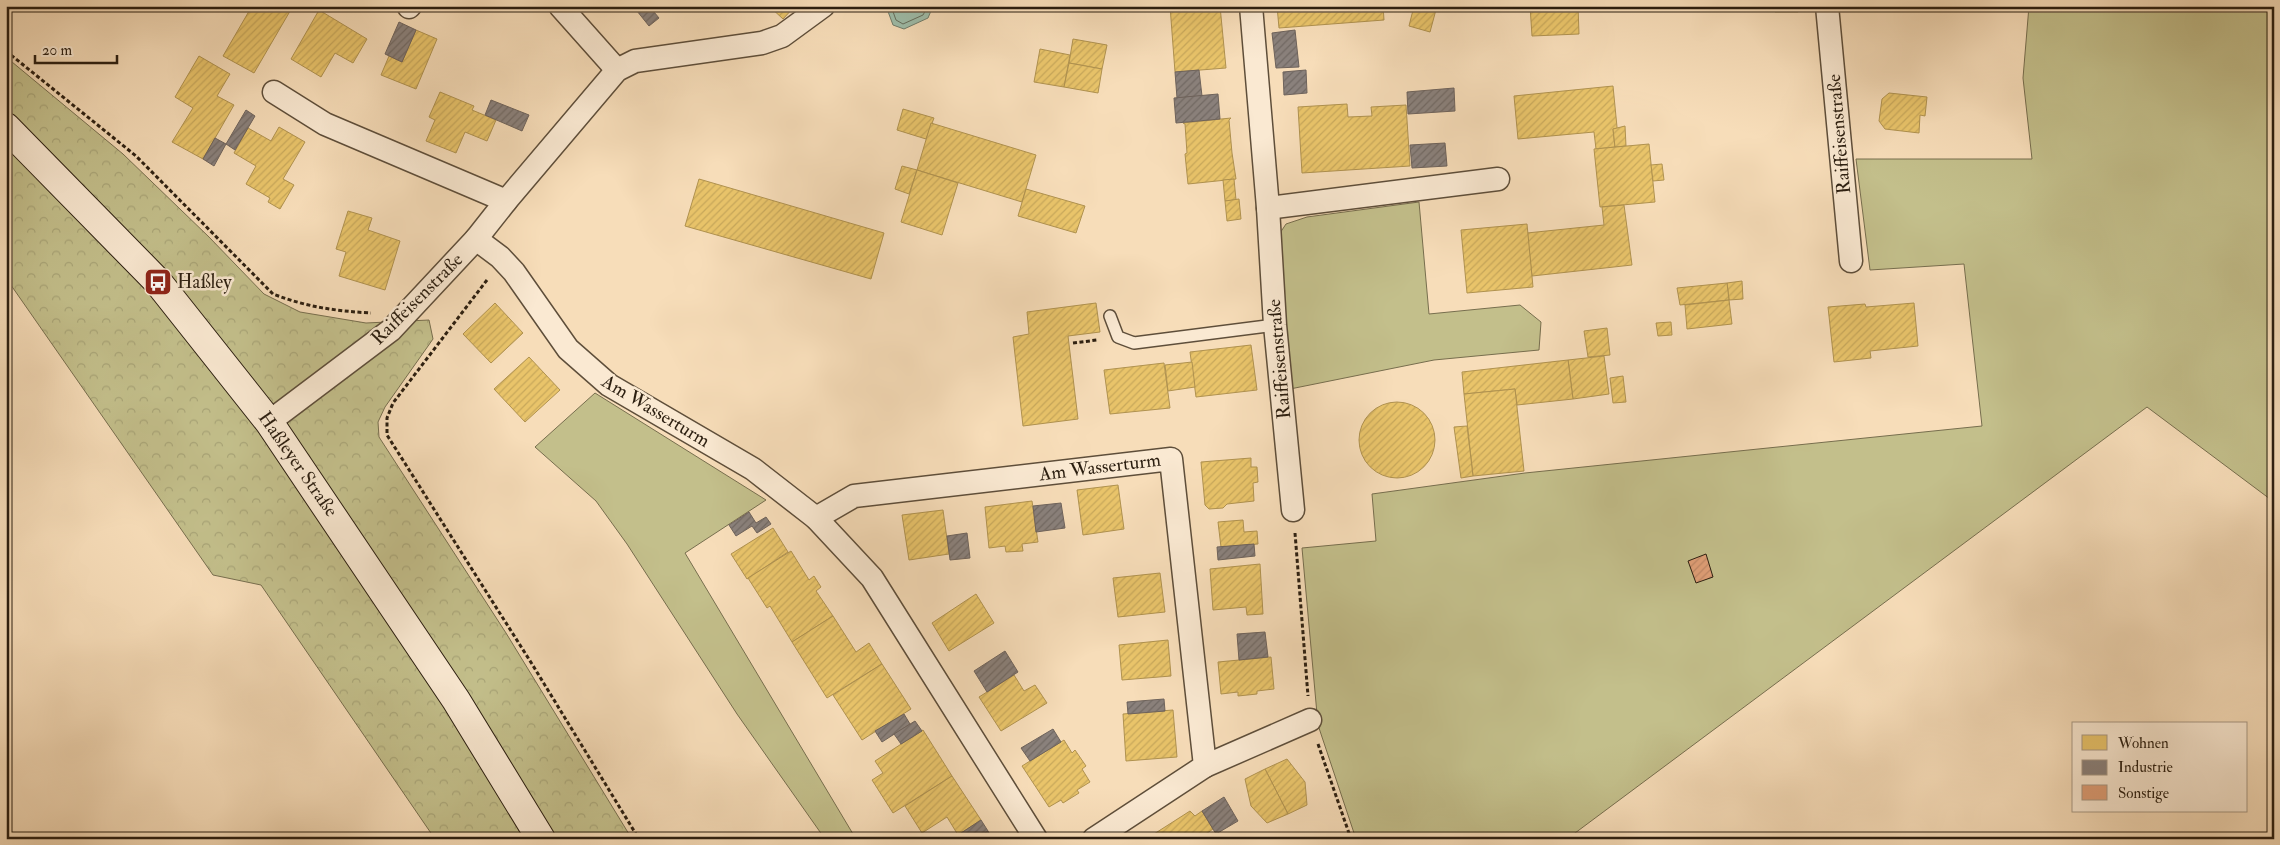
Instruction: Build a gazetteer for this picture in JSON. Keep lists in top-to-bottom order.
{
  "streets": {
    "main road": ["Haßleyer Straße"],
    "street": ["Raiffeisenstraße", "Am Wasserturm"]
  },
  "crossings": [
    ["Raiffeisenstraße", "Am Wasserturm"],
    ["Raiffeisenstraße", "Haßleyer Straße"]
  ],
  "places": {
    "bus stop": ["Haßley"]
  },
  "legend": ["Wohnen", "Industrie", "Sonstige"],
  "scale_bar": "20 m"
}
